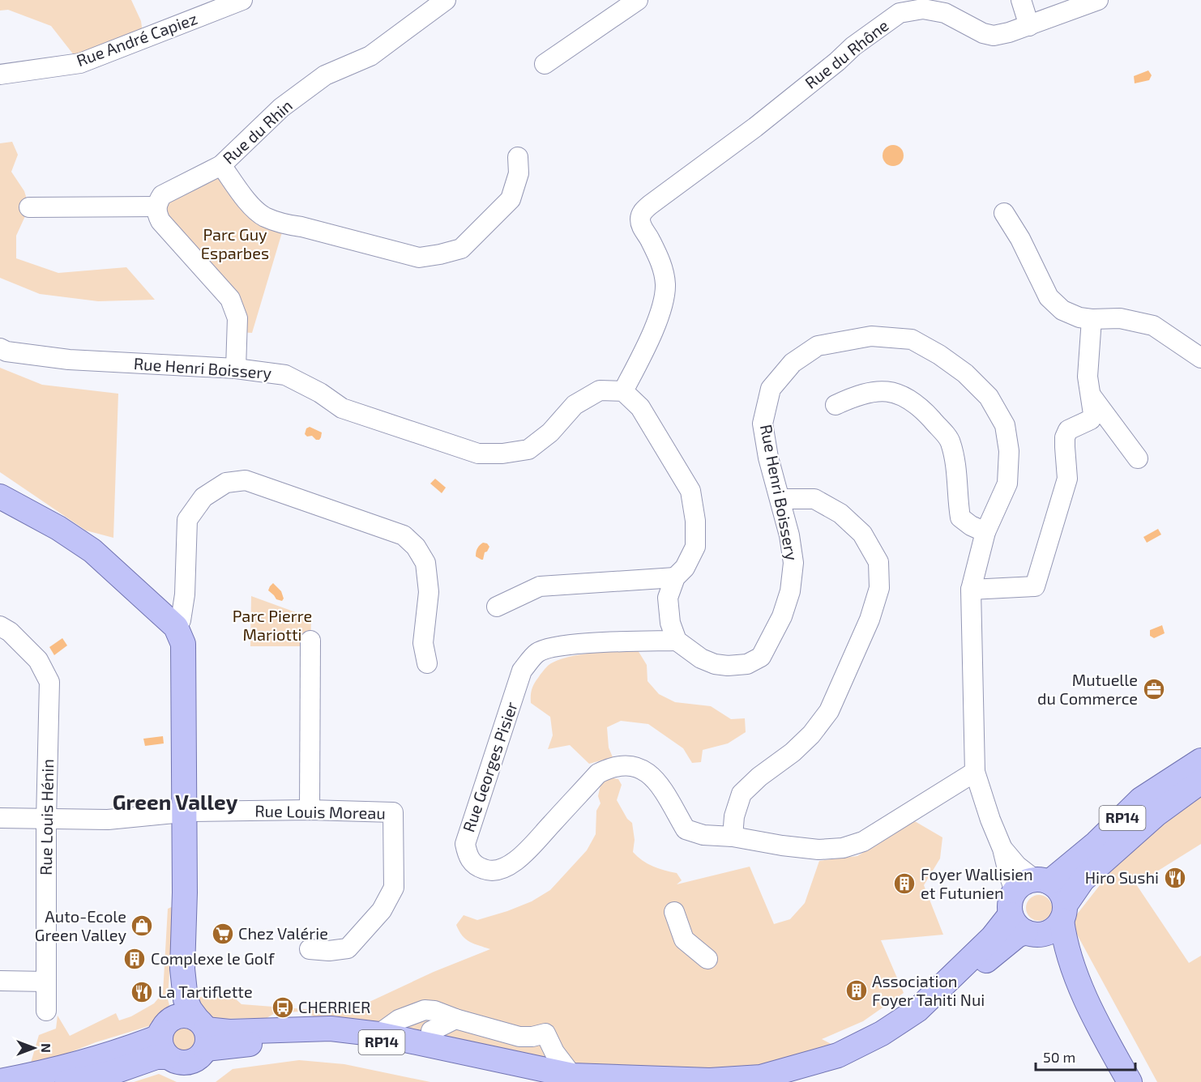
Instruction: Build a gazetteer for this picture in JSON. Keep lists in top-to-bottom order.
{
  "streets": {
    "main road": ["RP14"],
    "street": [
      "Rue André Capiez",
      "Rue du Rhône",
      "Rue du Rhin",
      "Rue Henri Boissery",
      "Rue Georges Pisier",
      "Rue Louis Moreau",
      "Rue Louis Hénin"
    ]
  },
  "crossings": [
    ["Rue du Rhône", "Rue Henri Boissery"],
    ["Rue Henri Boissery", "Rue Georges Pisier"],
    ["Rue Henri Boissery", "RP14"],
    ["Rue Louis Moreau", "Rue Louis Hénin"]
  ],
  "districts": ["Green Valley"],
  "parks": ["Parc Guy Esparbes", "Parc Pierre Mariotti"],
  "places": {
    "office": ["Mutuelle du Commerce"],
    "restaurant": ["Hiro Sushi", "La Tartiflette"],
    "building": ["Foyer Wallisien et Futunien", "Complexe le Golf", "Association Foyer Tahiti Nui"],
    "shop": ["Auto-Ecole Green Valley"],
    "supermarket": ["Chez Valérie"],
    "bus stop": ["CHERRIER"]
  },
  "scale_bar": "50 m",
  "north": "right"
}
